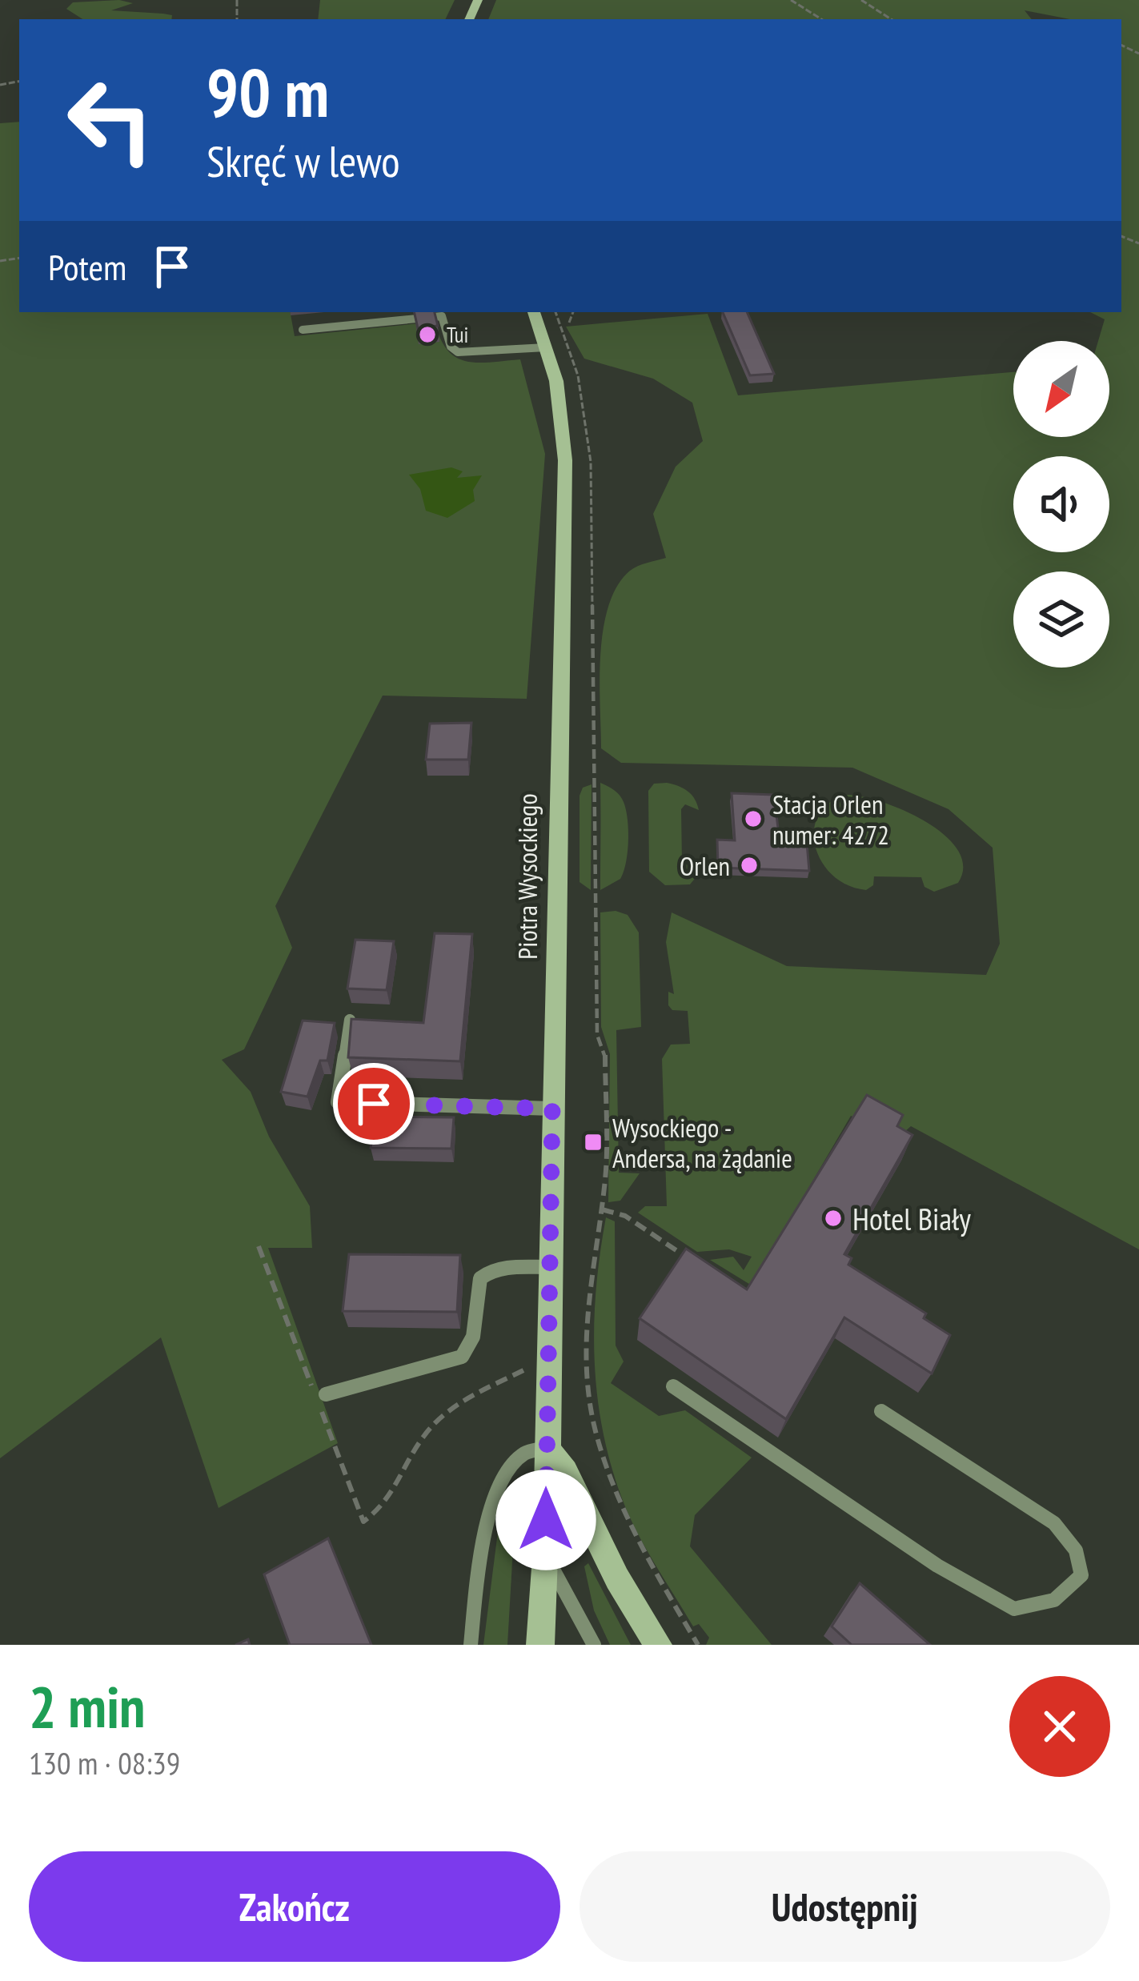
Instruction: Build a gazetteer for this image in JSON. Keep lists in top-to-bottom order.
{
  "streets": {
    "street": ["Piotra Wysockiego"]
  },
  "places": {
    "other": [
      "Tui",
      "Stacja Orlen numer: 4272",
      "Orlen",
      "Hotel Biały"
    ],
    "transit": ["Wysockiego - Andersa, na żądanie"]
  },
  "north": "bottom left",
  "page": {
    "turn": ["90 m", "Skręć w lewo"],
    "then": "Potem",
    "heading": ["2 min", "130 m · 08:39"],
    "buttons": ["Zakończ", "Udostępnij"]
  }
}
